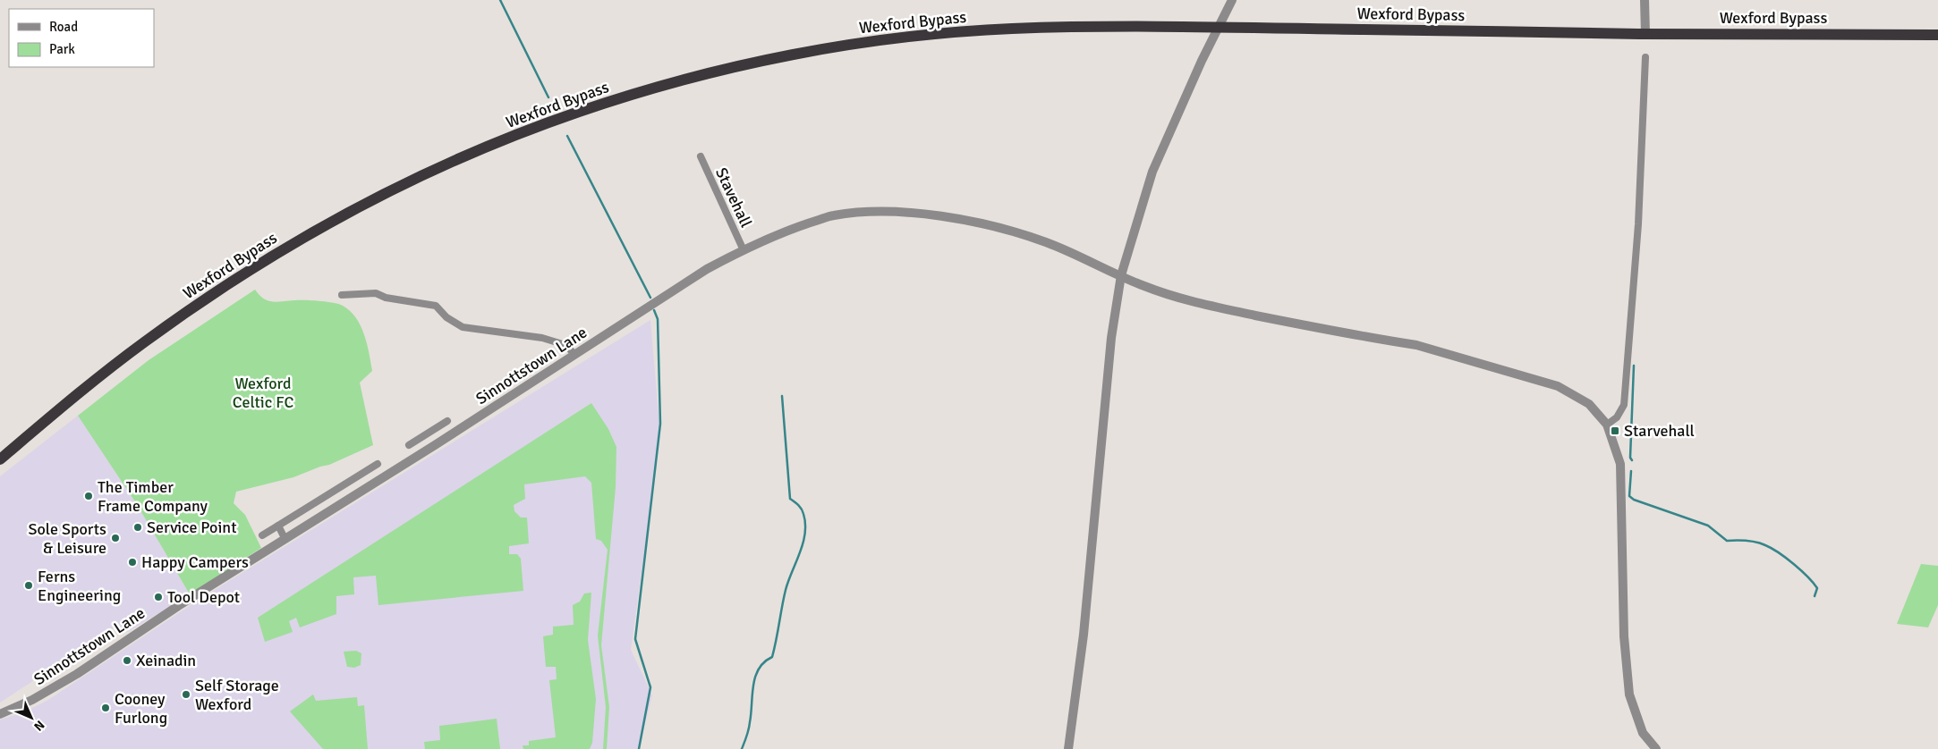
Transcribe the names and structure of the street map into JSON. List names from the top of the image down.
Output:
{
  "streets": {
    "highway": ["Wexford Bypass"],
    "street": ["Stavehall", "Sinnottstown Lane"]
  },
  "crossings": [
    ["Stavehall", "Sinnottstown Lane"]
  ],
  "parks": ["Wexford Celtic FC"],
  "places": {
    "transit": ["Starvehall"],
    "other": [
      "The Timber Frame Company",
      "Service Point",
      "Sole Sports & Leisure",
      "Happy Campers",
      "Ferns Engineering",
      "Tool Depot",
      "Xeinadin",
      "Self Storage Wexford",
      "Cooney Furlong"
    ]
  },
  "legend": ["Road", "Park"],
  "north": "bottom right"
}
